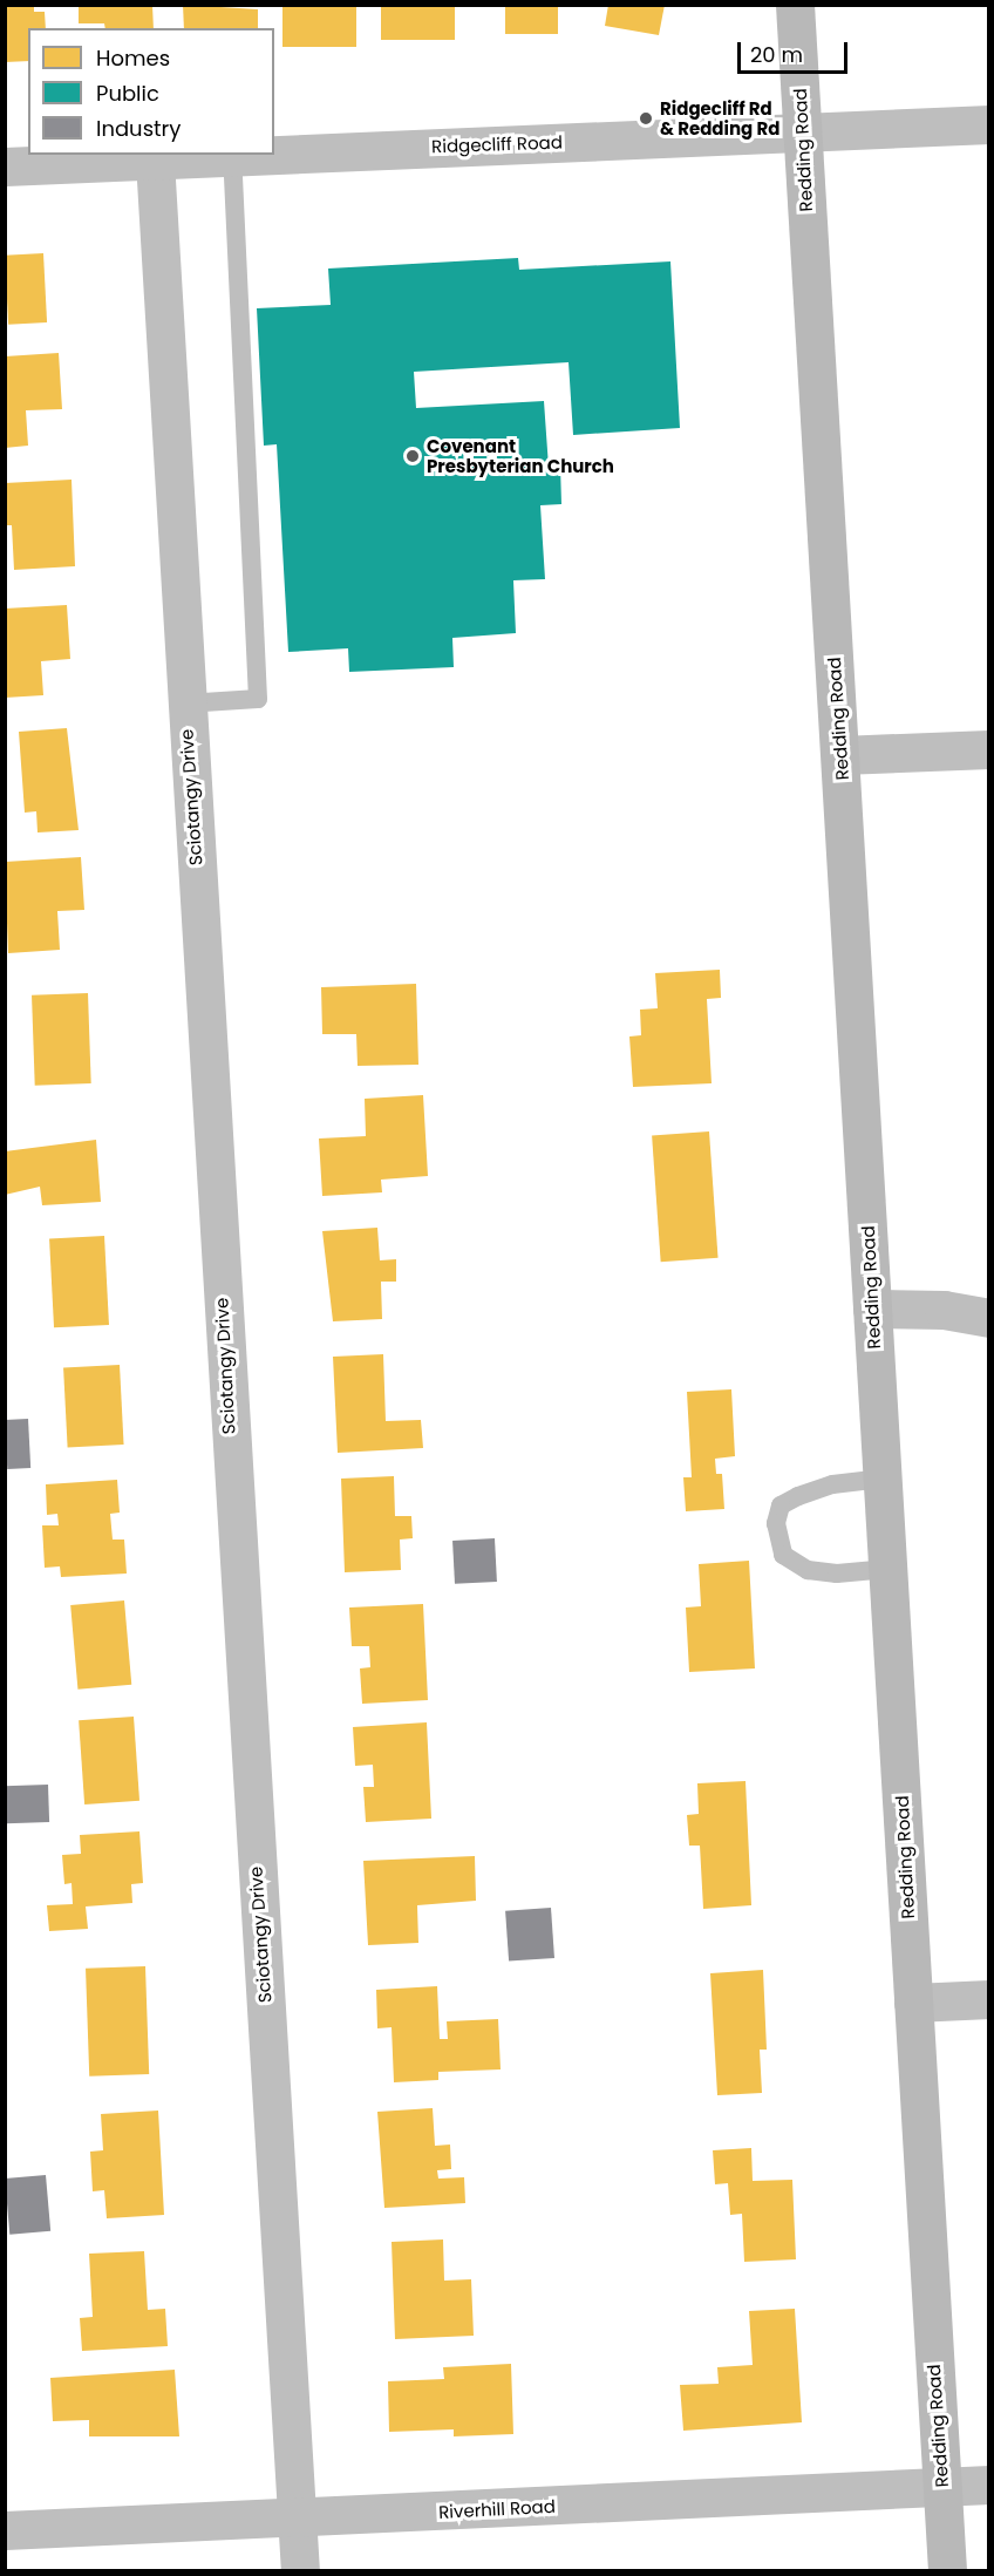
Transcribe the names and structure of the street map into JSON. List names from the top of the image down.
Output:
{
  "streets": {
    "main road": ["Redding Road"],
    "street": ["Ridgecliff Road", "Sciotangy Drive", "Riverhill Road"]
  },
  "crossings": [
    ["Ridgecliff Road", "Redding Road"],
    ["Ridgecliff Road", "Sciotangy Drive"],
    ["Redding Road", "Riverhill Road"],
    ["Sciotangy Drive", "Riverhill Road"]
  ],
  "places": ["Ridgecliff Rd & Redding Rd", "Covenant Presbyterian Church"],
  "legend": ["Homes", "Public", "Industry"],
  "scale_bar": "20 m"
}
